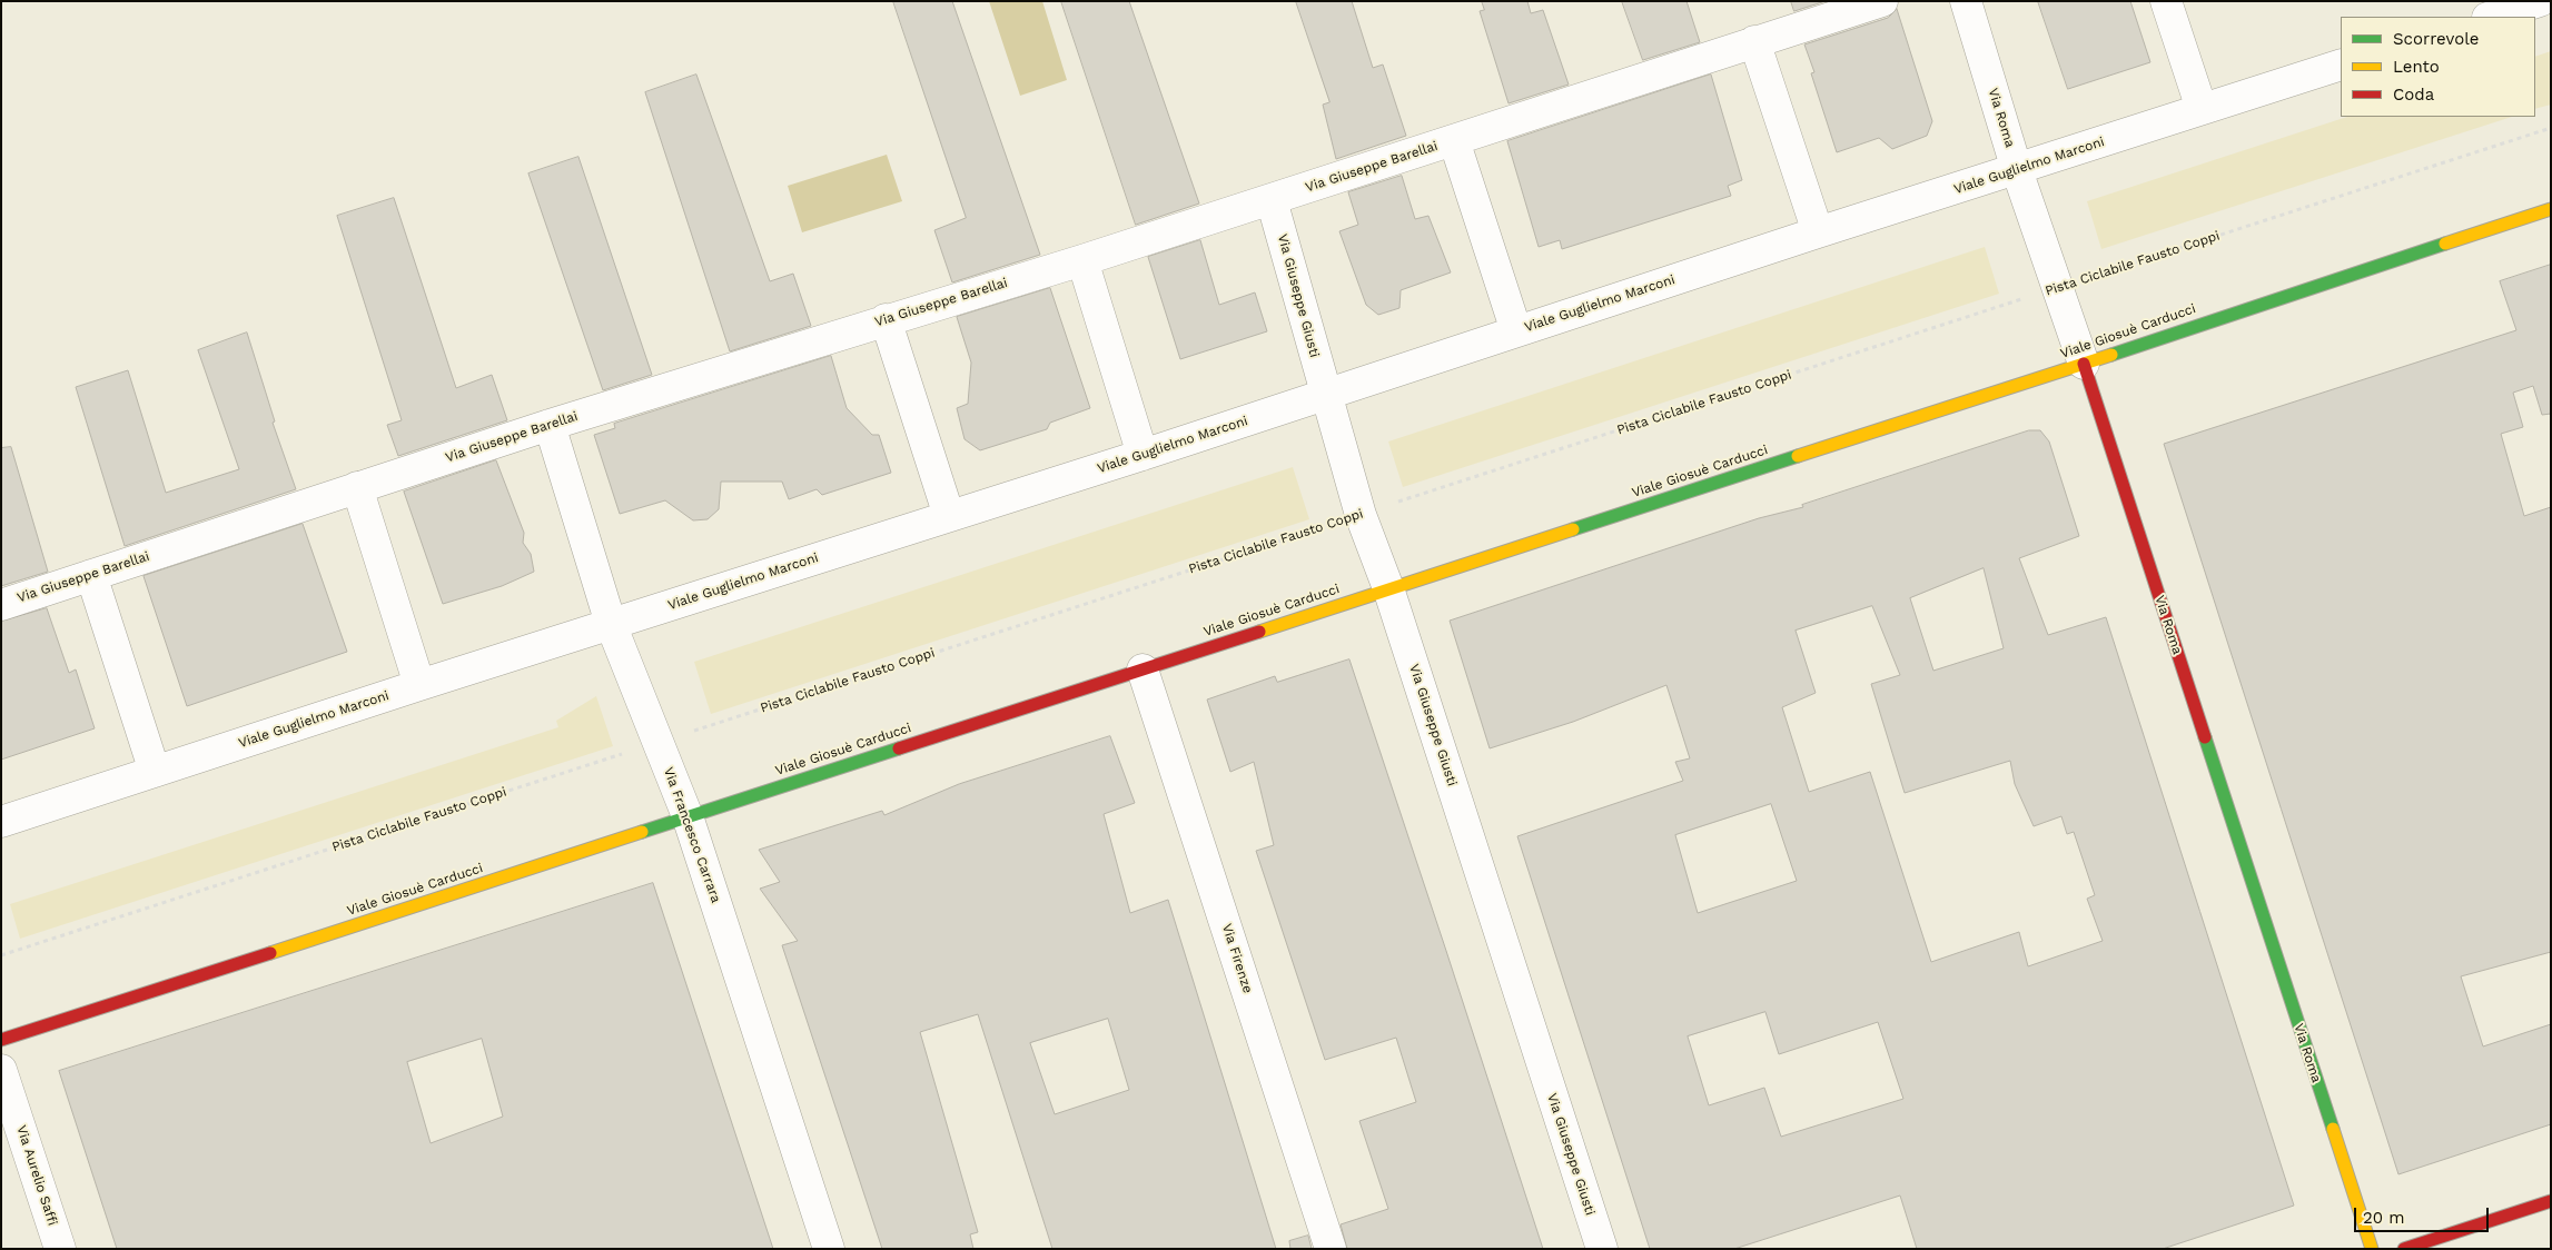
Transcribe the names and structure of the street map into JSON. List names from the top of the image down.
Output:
{
  "streets": {
    "street": [
      "Via Roma",
      "Viale Guglielmo Marconi",
      "Via Giuseppe Barellai",
      "Via Giuseppe Giusti",
      "Viale Giosuè Carducci",
      "Via Francesco Carrara",
      "Via Firenze",
      "Via Aurelio Saffi"
    ],
    "path": ["Pista Ciclabile Fausto Coppi"]
  },
  "crossings": [
    ["Via Roma", "Viale Guglielmo Marconi"],
    ["Via Roma", "Pista Ciclabile Fausto Coppi"],
    ["Via Roma", "Viale Giosuè Carducci"],
    ["Viale Guglielmo Marconi", "Via Giuseppe Giusti"],
    ["Viale Guglielmo Marconi", "Via Francesco Carrara"],
    ["Via Giuseppe Barellai", "Via Giuseppe Giusti"],
    ["Via Giuseppe Barellai", "Via Francesco Carrara"],
    ["Pista Ciclabile Fausto Coppi", "Via Giuseppe Giusti"],
    ["Pista Ciclabile Fausto Coppi", "Via Francesco Carrara"],
    ["Via Giuseppe Giusti", "Viale Giosuè Carducci"],
    ["Viale Giosuè Carducci", "Via Francesco Carrara"],
    ["Viale Giosuè Carducci", "Via Firenze"]
  ],
  "legend": ["Scorrevole", "Lento", "Coda"],
  "scale_bar": "20 m"
}
